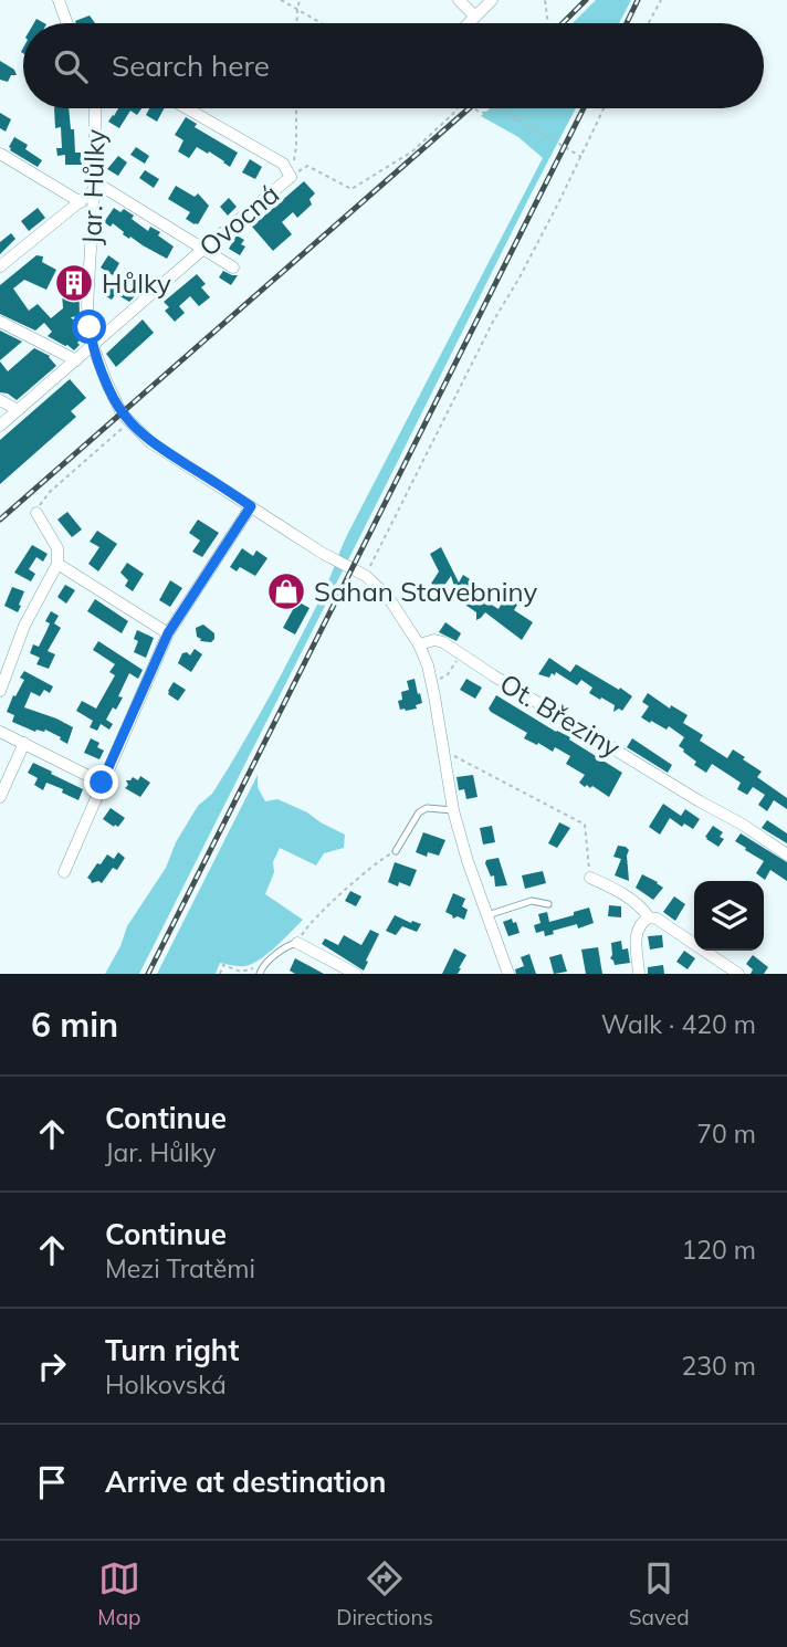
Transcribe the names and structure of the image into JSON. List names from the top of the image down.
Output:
{
  "streets": {
    "street": ["Jar. Hůlky", "Ovocná", "Ot. Březiny"]
  },
  "crossings": [
    ["Jar. Hůlky", "Ovocná"]
  ],
  "places": {
    "building": ["Hůlky"],
    "shop": ["Sahan Stavebniny"]
  },
  "page": {
    "search": "Search here",
    "heading": ["6 min", "Walk · 420 m"],
    "list": [
      ["Continue", "Jar. Hůlky", "70 m"],
      ["Continue", "Mezi Tratěmi", "120 m"],
      ["Turn right", "Holkovská", "230 m"],
      "Arrive at destination"
    ],
    "nav": ["Map", "Directions", "Saved"]
  }
}
